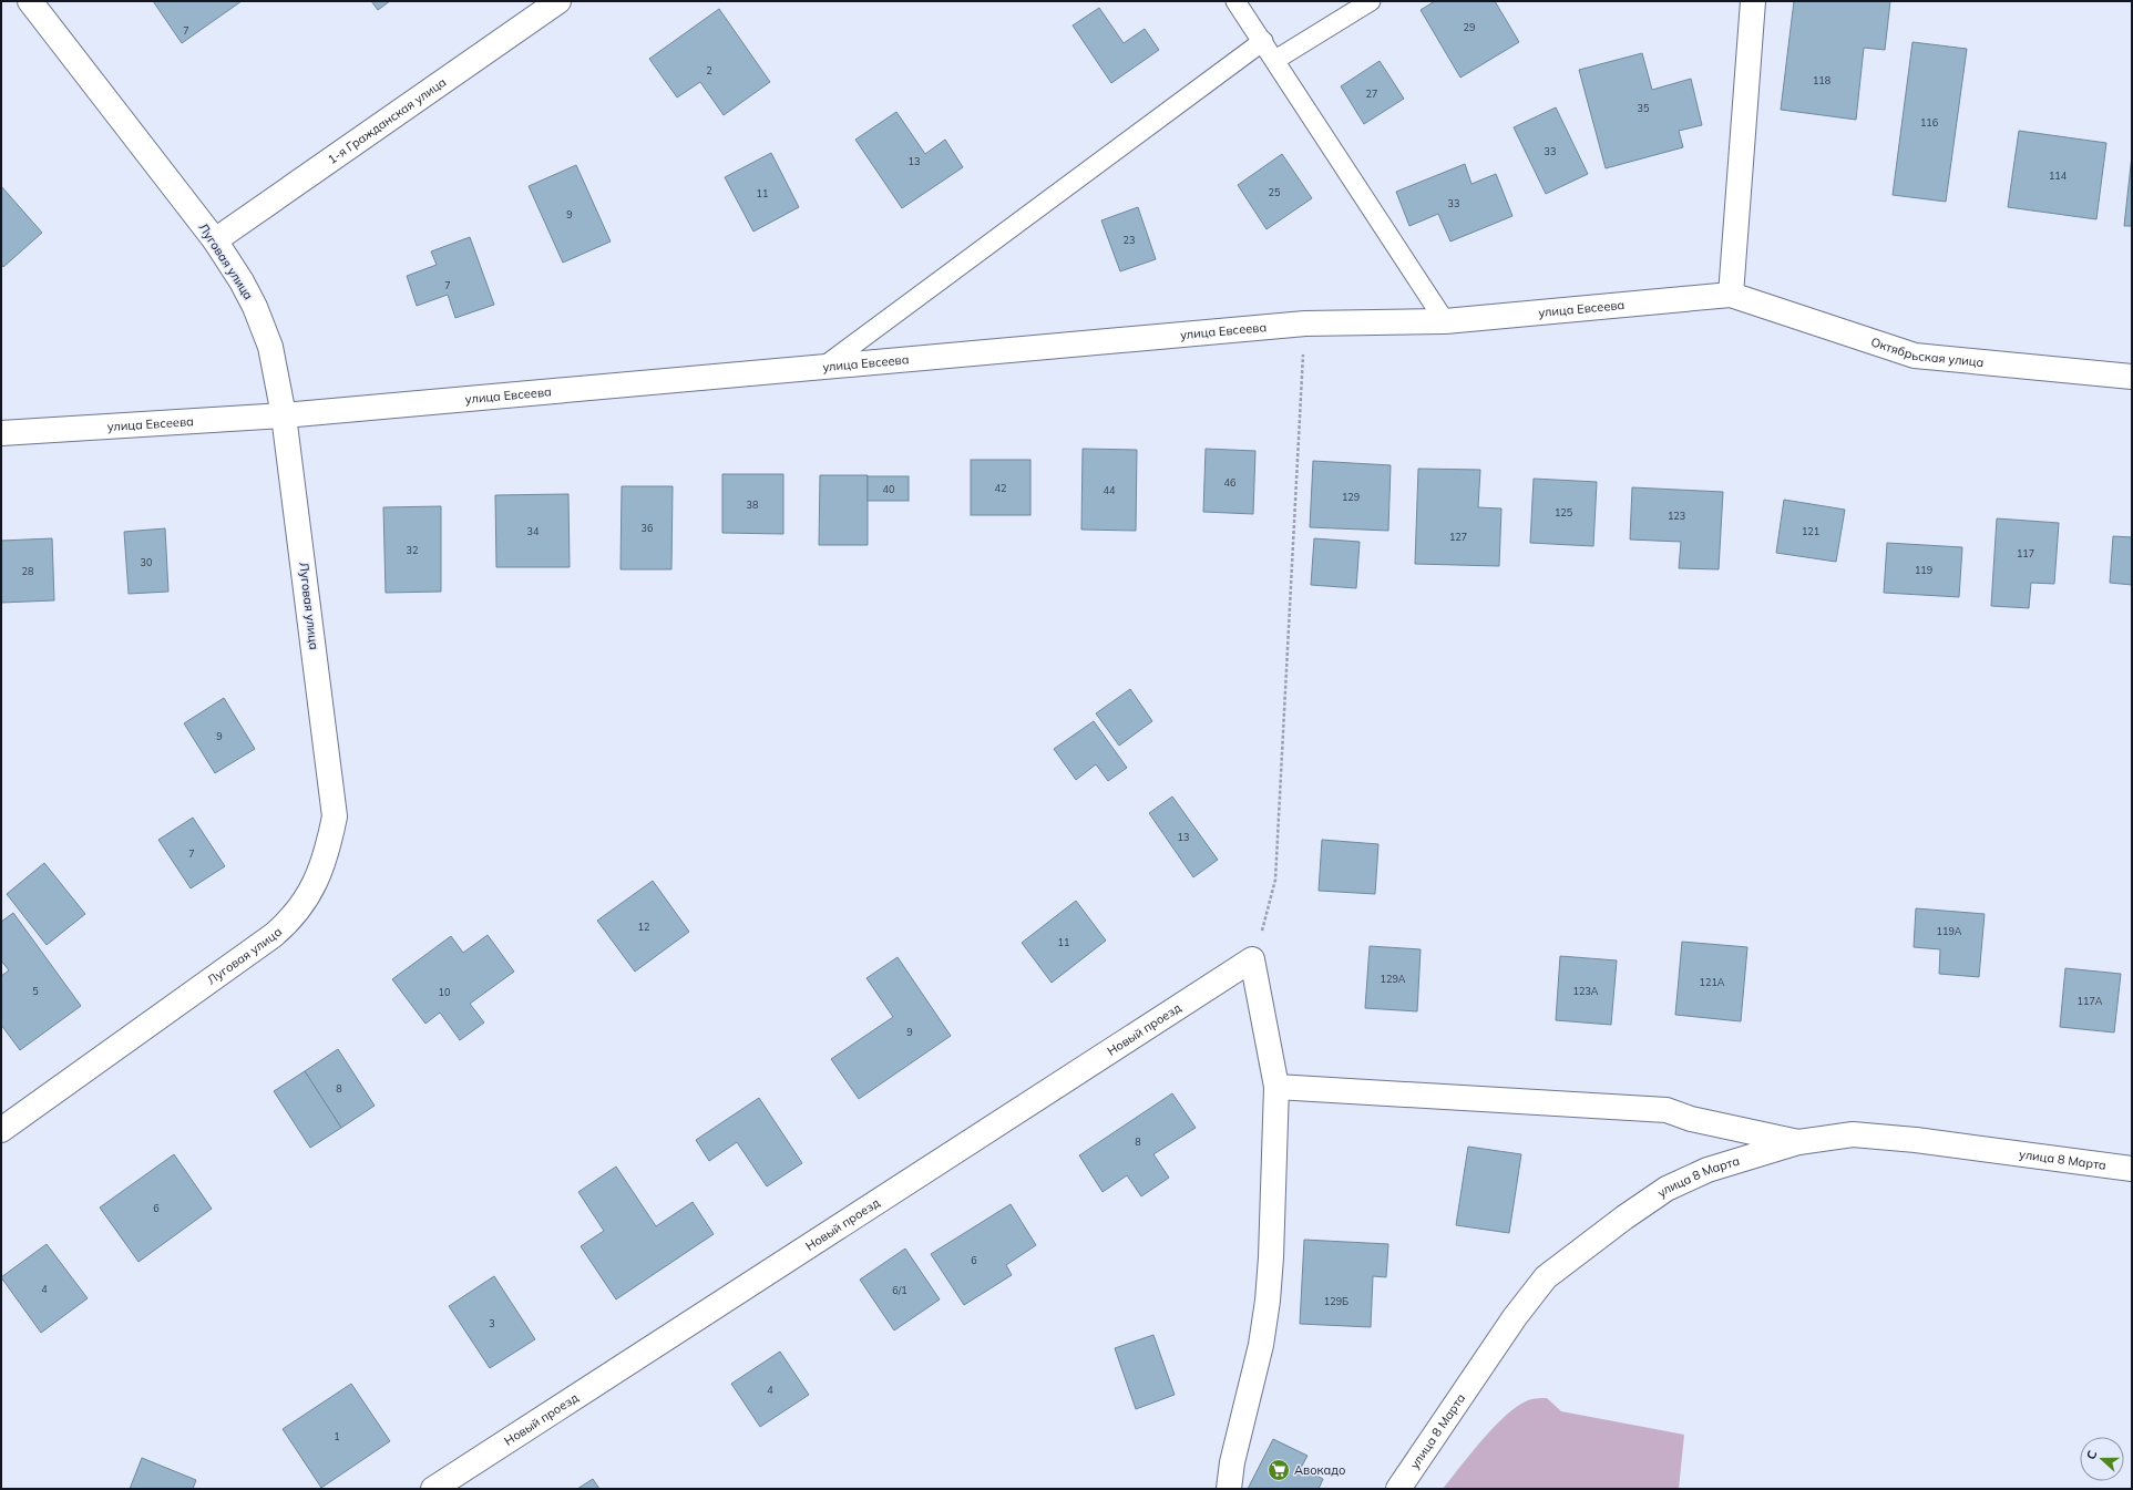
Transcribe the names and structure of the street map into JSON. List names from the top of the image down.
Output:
{
  "streets": {
    "street": [
      "1-я Гражданская улица",
      "Луговая улица",
      "улица Евсеева",
      "Октябрьская улица",
      "Новый проезд",
      "улица 8 Марта"
    ]
  },
  "crossings": [
    ["1-я Гражданская улица", "Луговая улица"],
    ["Луговая улица", "улица Евсеева"],
    ["улица Евсеева", "Октябрьская улица"]
  ],
  "places": {
    "supermarket": ["Авокадо"]
  },
  "house_numbers": [
    "29",
    "7",
    "2",
    "118",
    "27",
    "35",
    "116",
    "33",
    "13",
    "114",
    "25",
    "11",
    "33",
    "9",
    "23",
    "7",
    "46",
    "42",
    "40",
    "44",
    "129",
    "38",
    "125",
    "123",
    "36",
    "34",
    "121",
    "127",
    "32",
    "117",
    "30",
    "119",
    "28",
    "9",
    "13",
    "7",
    "12",
    "119А",
    "11",
    "129А",
    "121А",
    "5",
    "123А",
    "10",
    "117А",
    "9",
    "8",
    "8",
    "6",
    "6",
    "4",
    "6/1",
    "129Б",
    "3",
    "4",
    "1"
  ],
  "north": "left"
}
